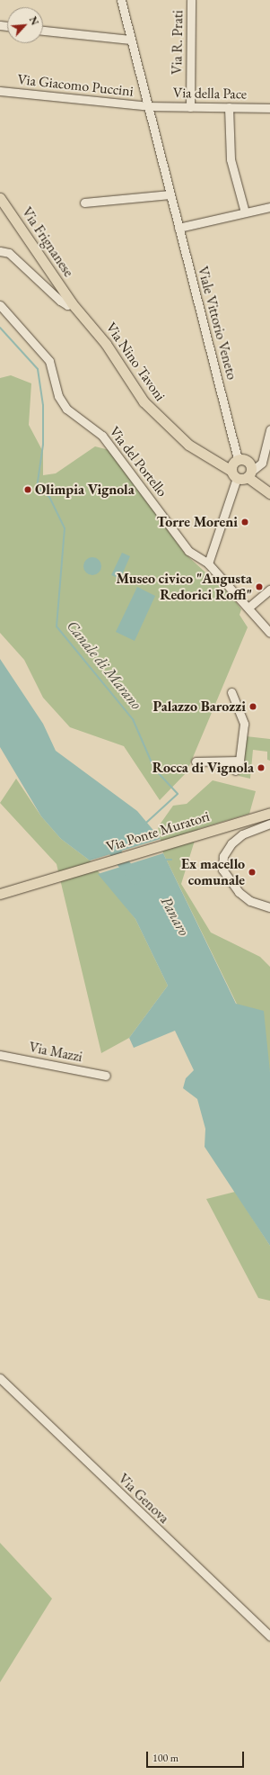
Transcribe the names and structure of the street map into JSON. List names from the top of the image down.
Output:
{
  "streets": {
    "main road": ["Via Frignanese", "Via Nino Tavoni", "Via Ponte Muratori"],
    "street": [
      "Via R. Prati",
      "Via Giacomo Puccini",
      "Via della Pace",
      "Viale Vittorio Veneto",
      "Via del Portello",
      "Via Mazzi",
      "Via Genova"
    ]
  },
  "crossings": [
    ["Via R. Prati", "Via della Pace"],
    ["Via Giacomo Puccini", "Via della Pace"],
    ["Via Giacomo Puccini", "Viale Vittorio Veneto"],
    ["Via della Pace", "Viale Vittorio Veneto"],
    ["Via Frignanese", "Via Nino Tavoni"]
  ],
  "water": ["Canale di Marano", "Panaro"],
  "places": [
    "Olimpia Vignola",
    "Torre Moreni",
    "Museo civico \"Augusta Redorici Roffi\"",
    "Palazzo Barozzi",
    "Rocca di Vignola",
    "Ex macello comunale"
  ],
  "scale_bar": "100 m",
  "north": "top right"
}
